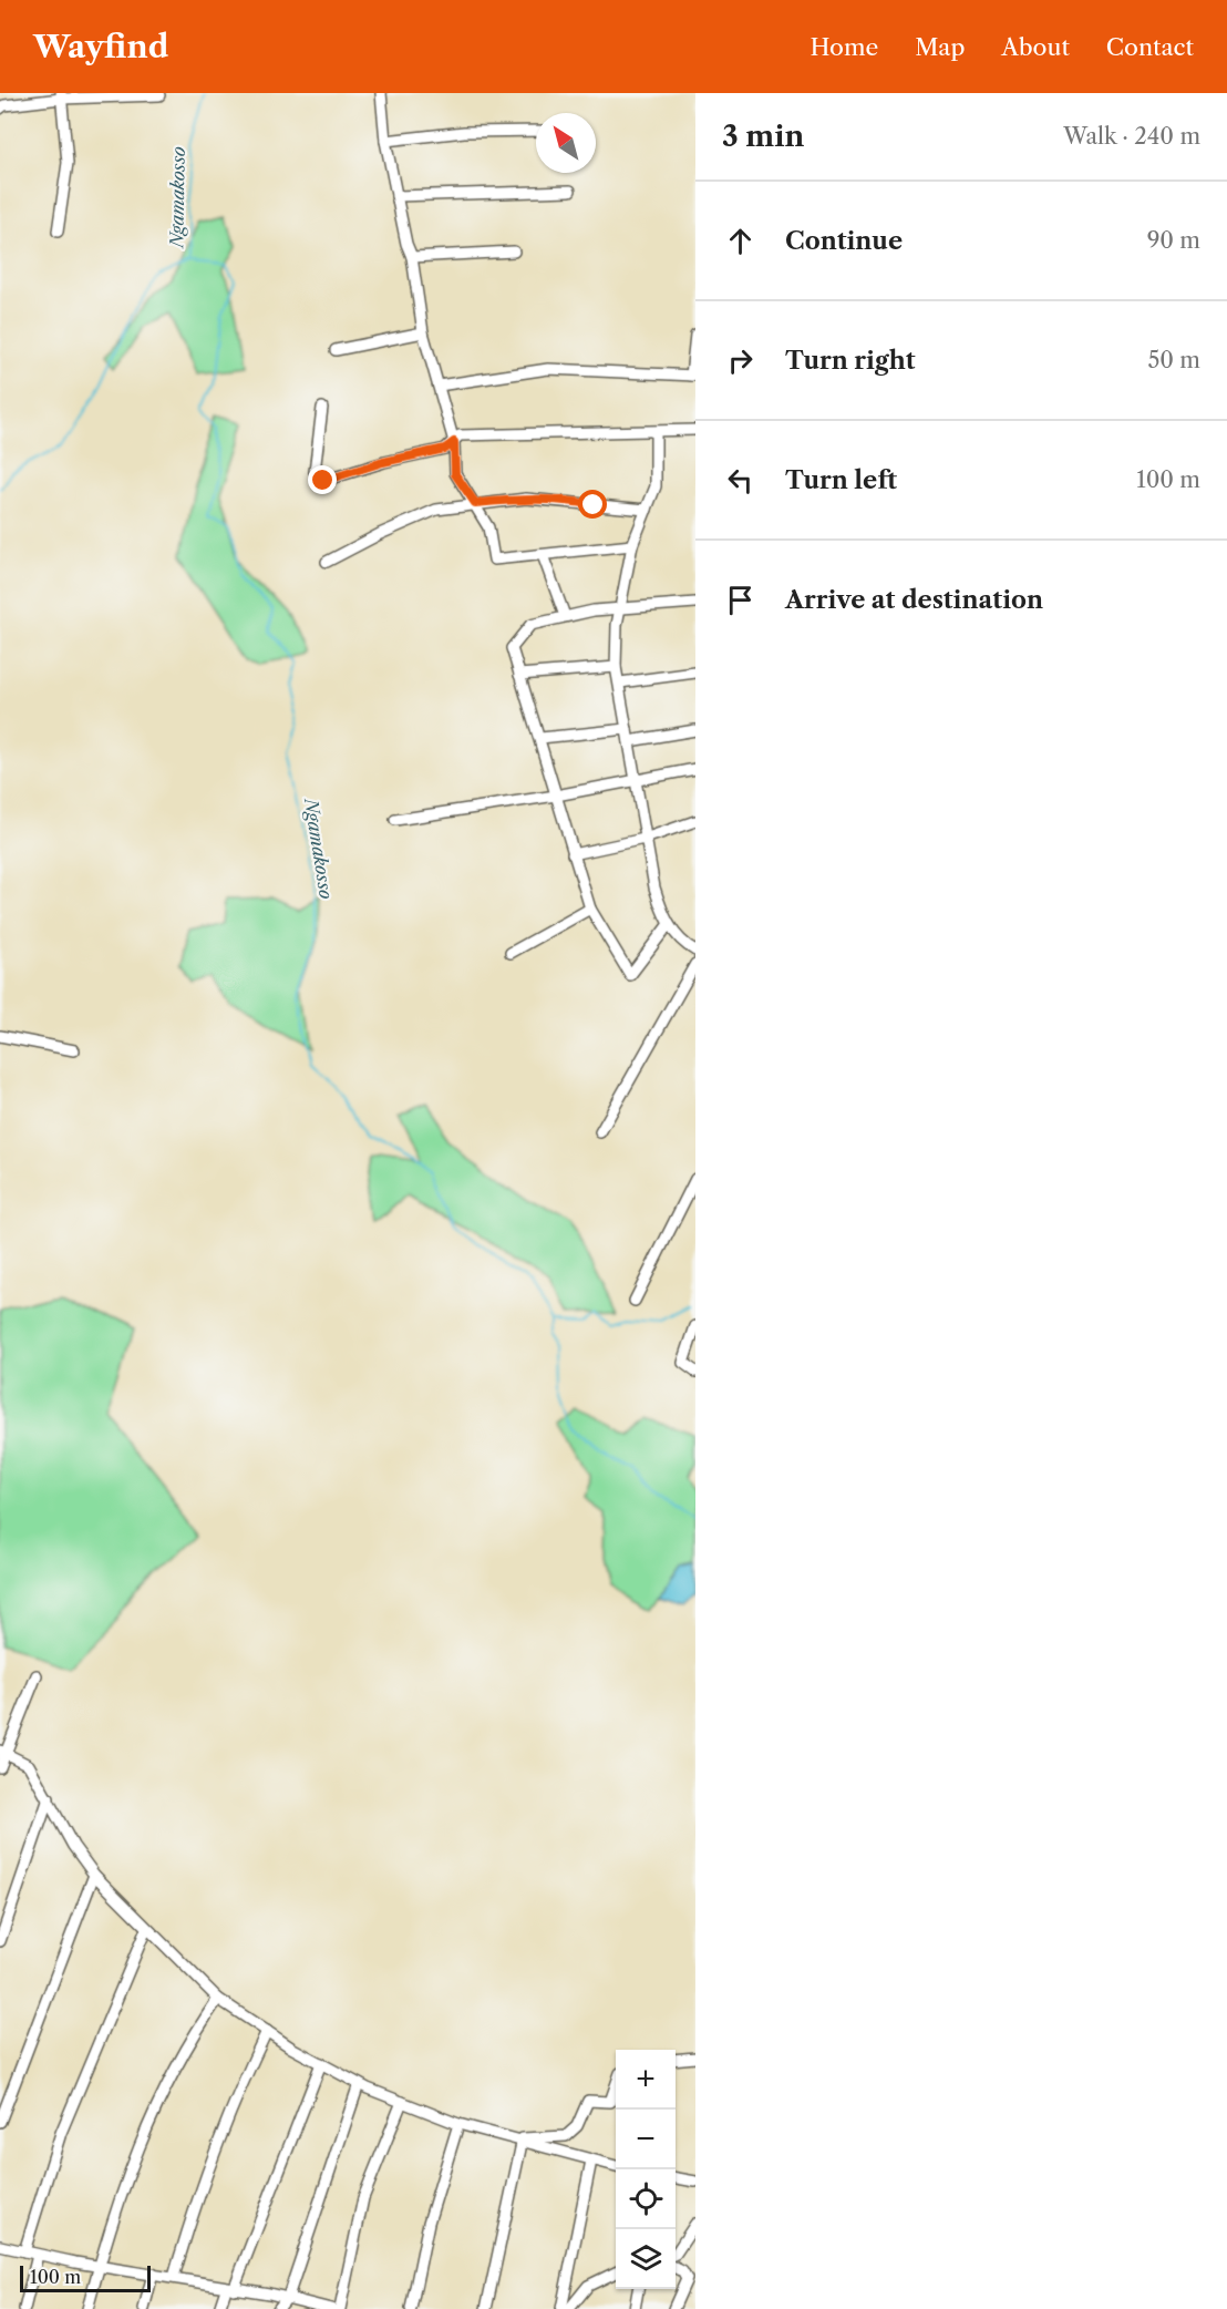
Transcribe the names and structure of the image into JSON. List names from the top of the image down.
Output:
{
  "water": ["Ngamakosso"],
  "scale_bar": "100 m",
  "north": "top left",
  "page": {
    "header": "Wayfind",
    "nav": [
      "Home",
      "Map",
      "About",
      "Contact"
    ],
    "heading": ["3 min", "Walk · 240 m"],
    "list": [
      ["Continue", "90 m"],
      ["Turn right", "50 m"],
      ["Turn left", "100 m"],
      "Arrive at destination"
    ],
    "map_buttons": ["+", "−"],
    "scale": "100 m"
  }
}
